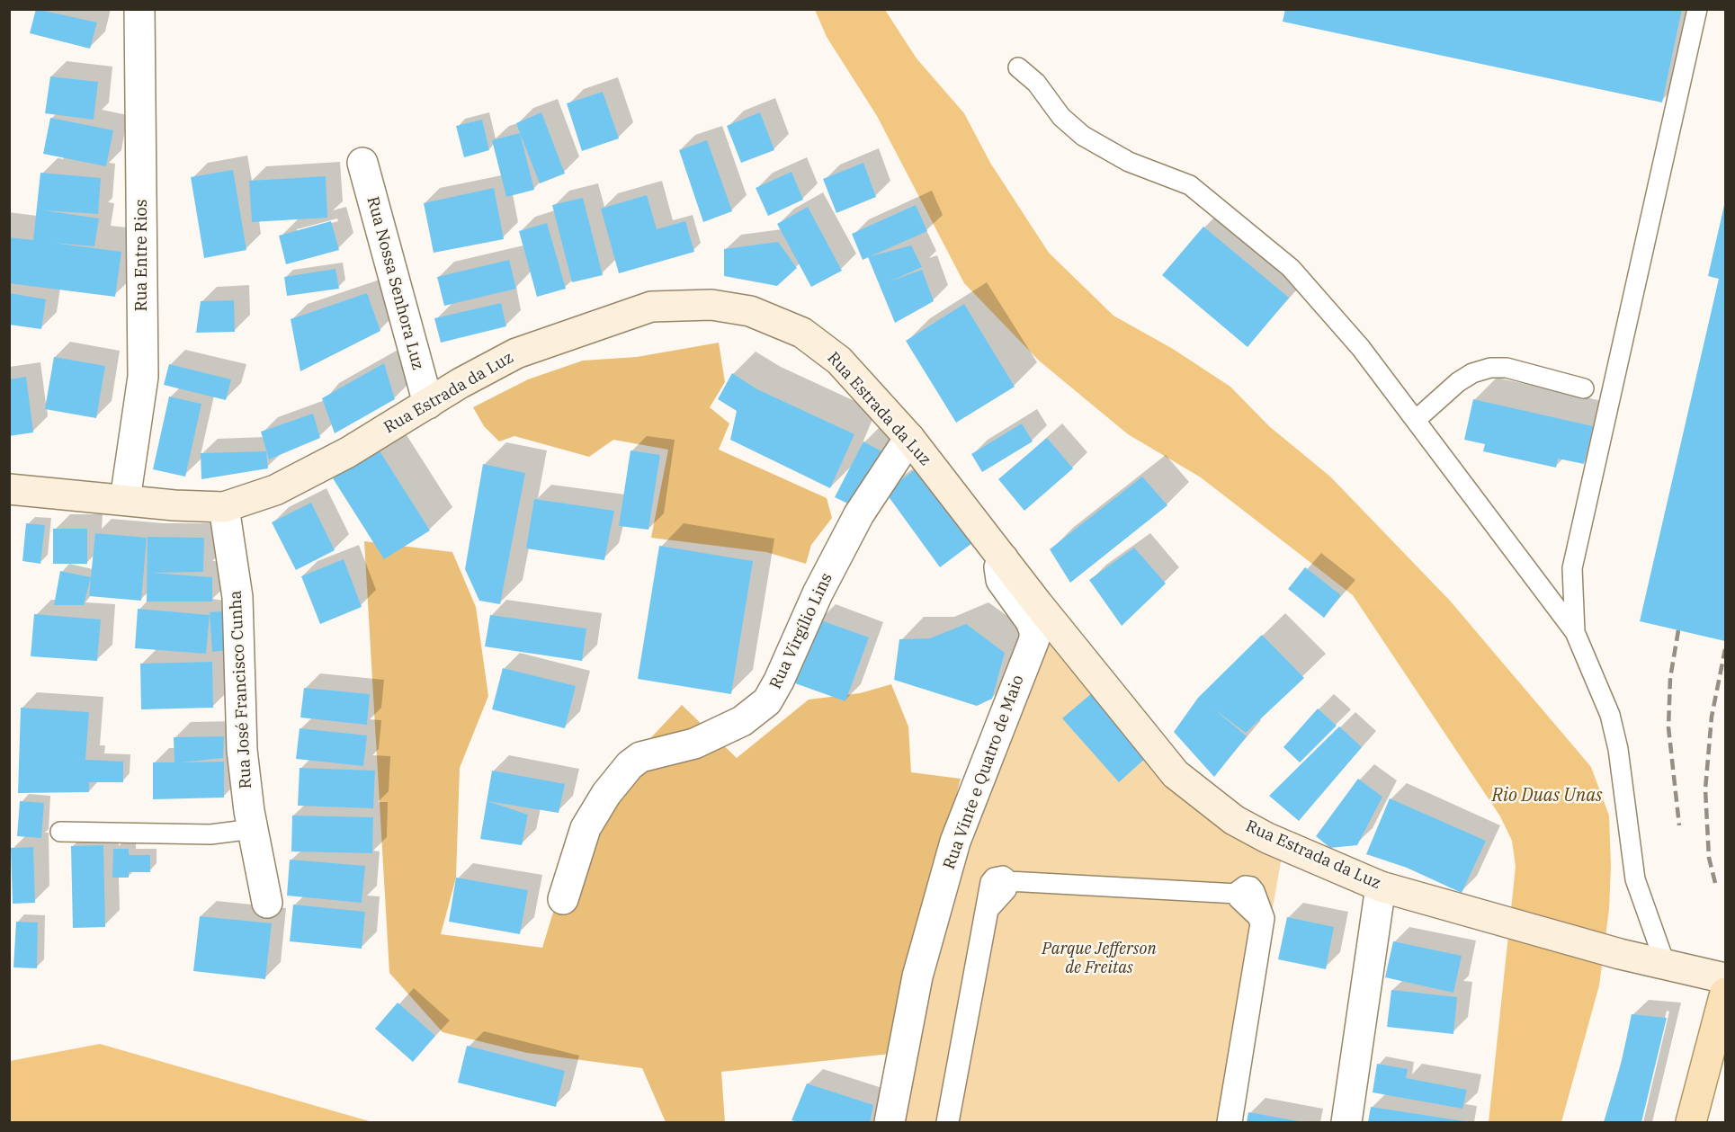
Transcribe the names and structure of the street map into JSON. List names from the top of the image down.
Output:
{
  "streets": {
    "main road": ["Rua Estrada da Luz"],
    "street": [
      "Rua Entre Rios",
      "Rua Nossa Senhora Luz",
      "Rua Virgílio Lins",
      "Rua José Francisco Cunha",
      "Rua Vinte e Quatro de Maio"
    ]
  },
  "crossings": [
    ["Rua Entre Rios", "Rua Estrada da Luz"],
    ["Rua Nossa Senhora Luz", "Rua Estrada da Luz"],
    ["Rua Estrada da Luz", "Rua Virgílio Lins"],
    ["Rua Estrada da Luz", "Rua José Francisco Cunha"],
    ["Rua Estrada da Luz", "Rua Vinte e Quatro de Maio"]
  ],
  "water": ["Rio Duas Unas"],
  "parks": ["Parque Jefferson de Freitas"]
}
